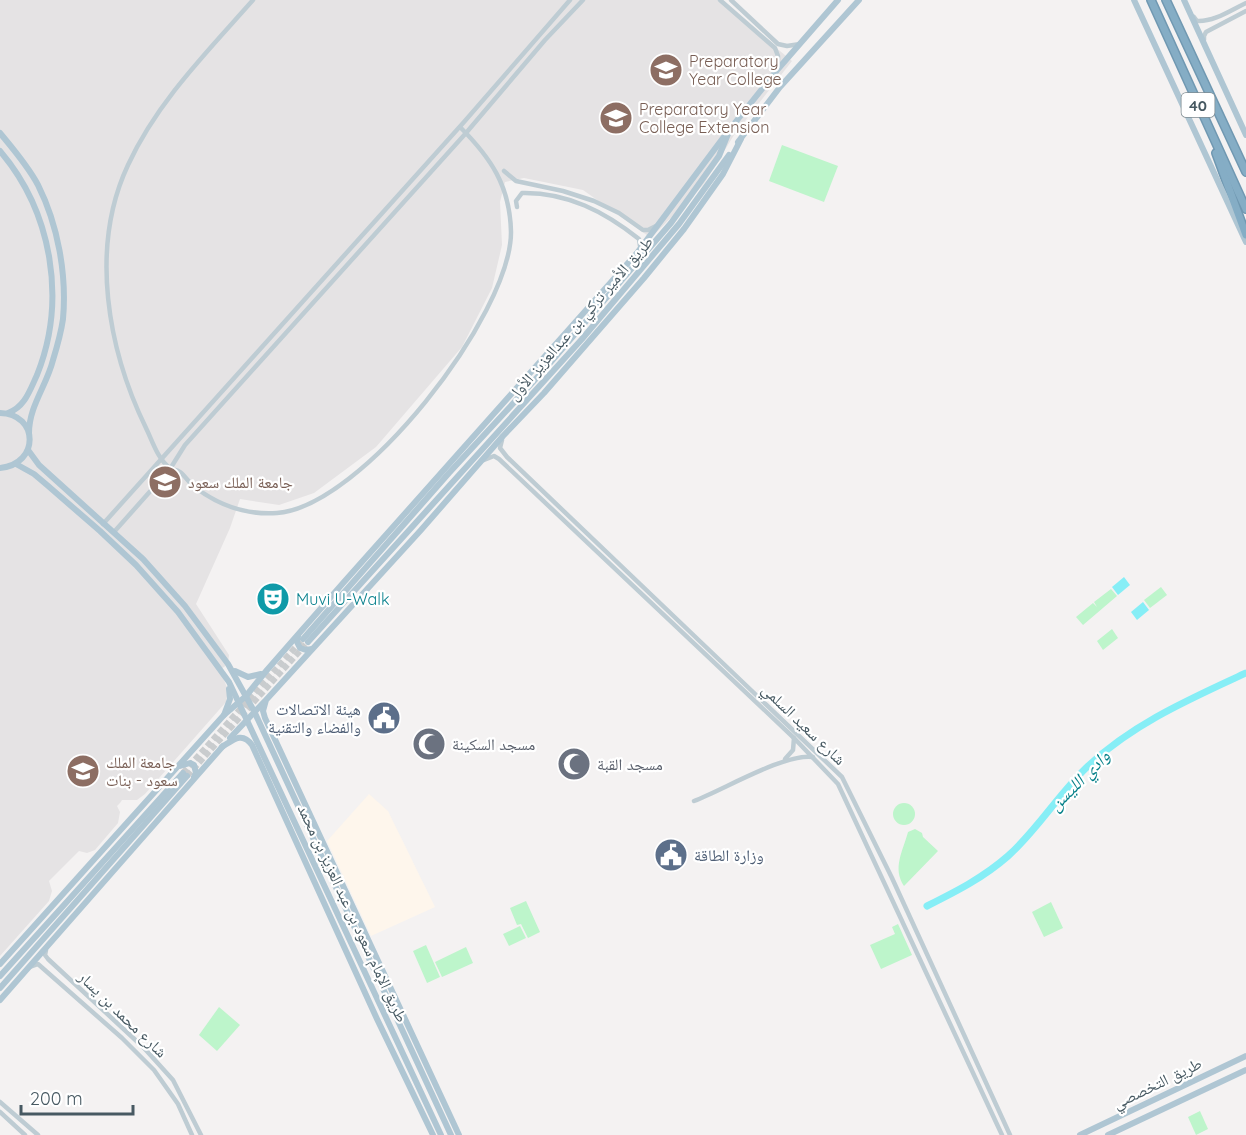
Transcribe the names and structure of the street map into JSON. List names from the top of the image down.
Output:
{
  "streets": {
    "highway": ["40"],
    "main road": ["طريق الأمير تركي بن عبدالعزيز الأول", "طريق الإمام سعود بن عبد العزيز بن محمد", "طريق التخصصي"],
    "street": ["شارع سعيد السلمي", "شارع محمد بن يسار"]
  },
  "water": ["وادي الليسن"],
  "places": {
    "school or university": [
      "Preparatory Year College",
      "Preparatory Year College Extension",
      "جامعة الملك سعود",
      "جامعة الملك سعود - بنات"
    ],
    "theatre": ["Muvi U-Walk"],
    "public building": ["هيئة الاتصالات والفضاء والتقنية", "وزارة الطاقة"],
    "mosque": ["مسجد السكينة", "مسجد القبة"]
  },
  "scale_bar": "200 m"
}
